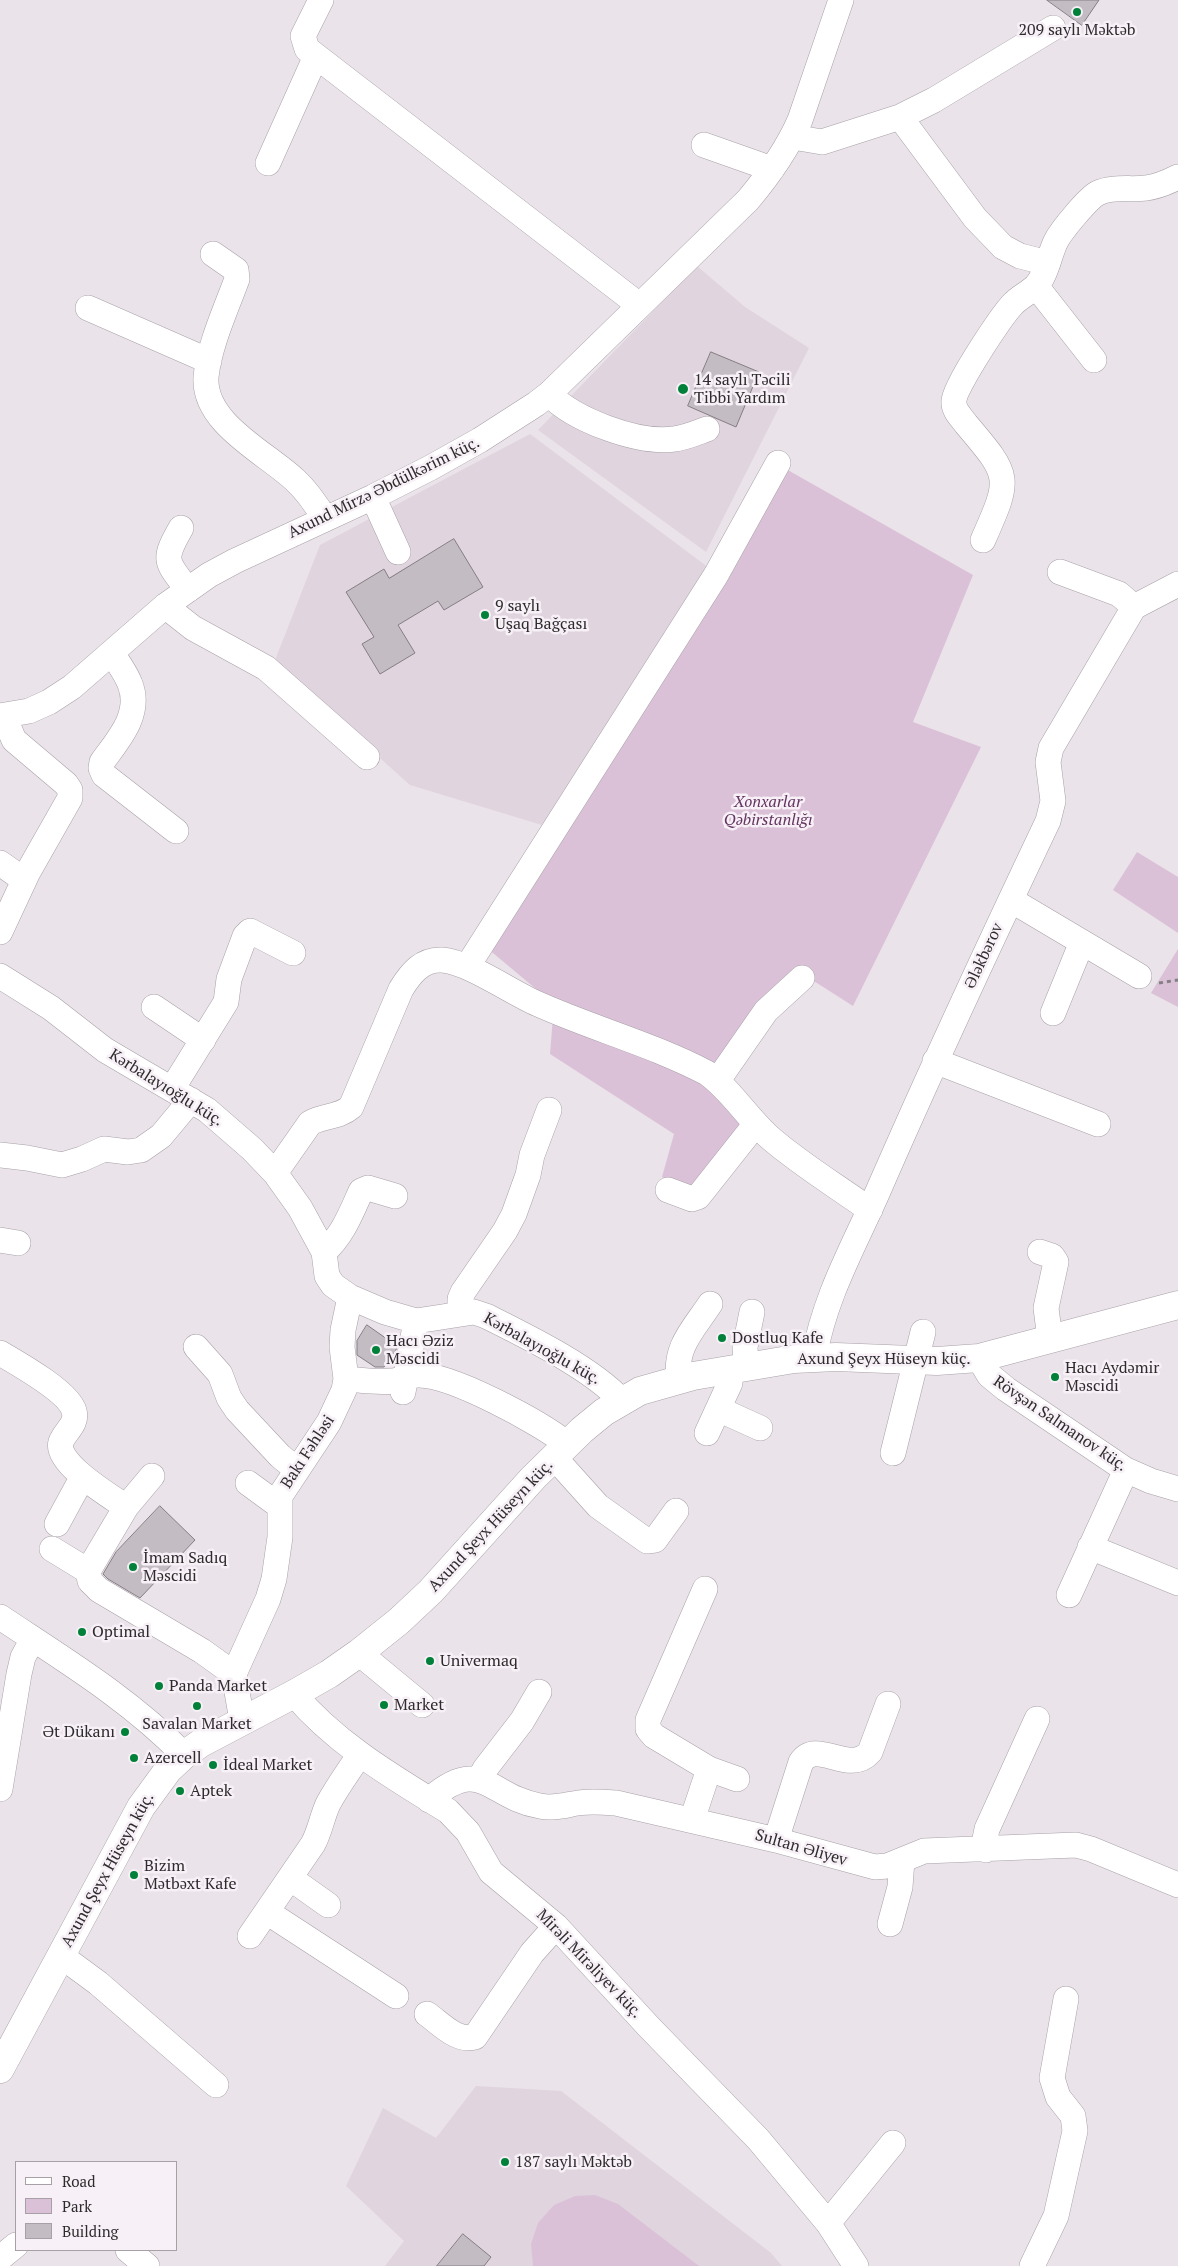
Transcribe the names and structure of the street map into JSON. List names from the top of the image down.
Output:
{
  "streets": {
    "main road": ["Axund Şeyx Hüseyn küç."],
    "street": [
      "Axund Mirzə Əbdülkərim küç.",
      "Ələkbərov",
      "Kərbalayıoğlu küç.",
      "Rövşən Salmanov küç.",
      "Bakı Fəhləsi",
      "Sultan Əliyev",
      "Mirəli Mirəliyev küç."
    ]
  },
  "crossings": [
    ["Ələkbərov", "Axund Şeyx Hüseyn küç."],
    ["Kərbalayıoğlu küç.", "Axund Şeyx Hüseyn küç."],
    ["Kərbalayıoğlu küç.", "Bakı Fəhləsi"],
    ["Axund Şeyx Hüseyn küç.", "Rövşən Salmanov küç."],
    ["Axund Şeyx Hüseyn küç.", "Mirəli Mirəliyev küç."]
  ],
  "parks": ["Xonxarlar Qəbirstanlığı"],
  "places": [
    "209 saylı Məktəb",
    "14 saylı Təcili Tibbi Yardım",
    "9 saylı Uşaq Bağçası",
    "Dostluq Kafe",
    "Hacı Əziz Məscidi",
    "Hacı Aydəmir Məscidi",
    "İmam Sadıq Məscidi",
    "Optimal",
    "Univermaq",
    "Panda Market",
    "Market",
    "Savalan Market",
    "Ət Dükanı",
    "Azercell",
    "İdeal Market",
    "Aptek",
    "Bizim Mətbəxt Kafe",
    "187 saylı Məktəb"
  ],
  "legend": ["Road", "Park", "Building"]
}
